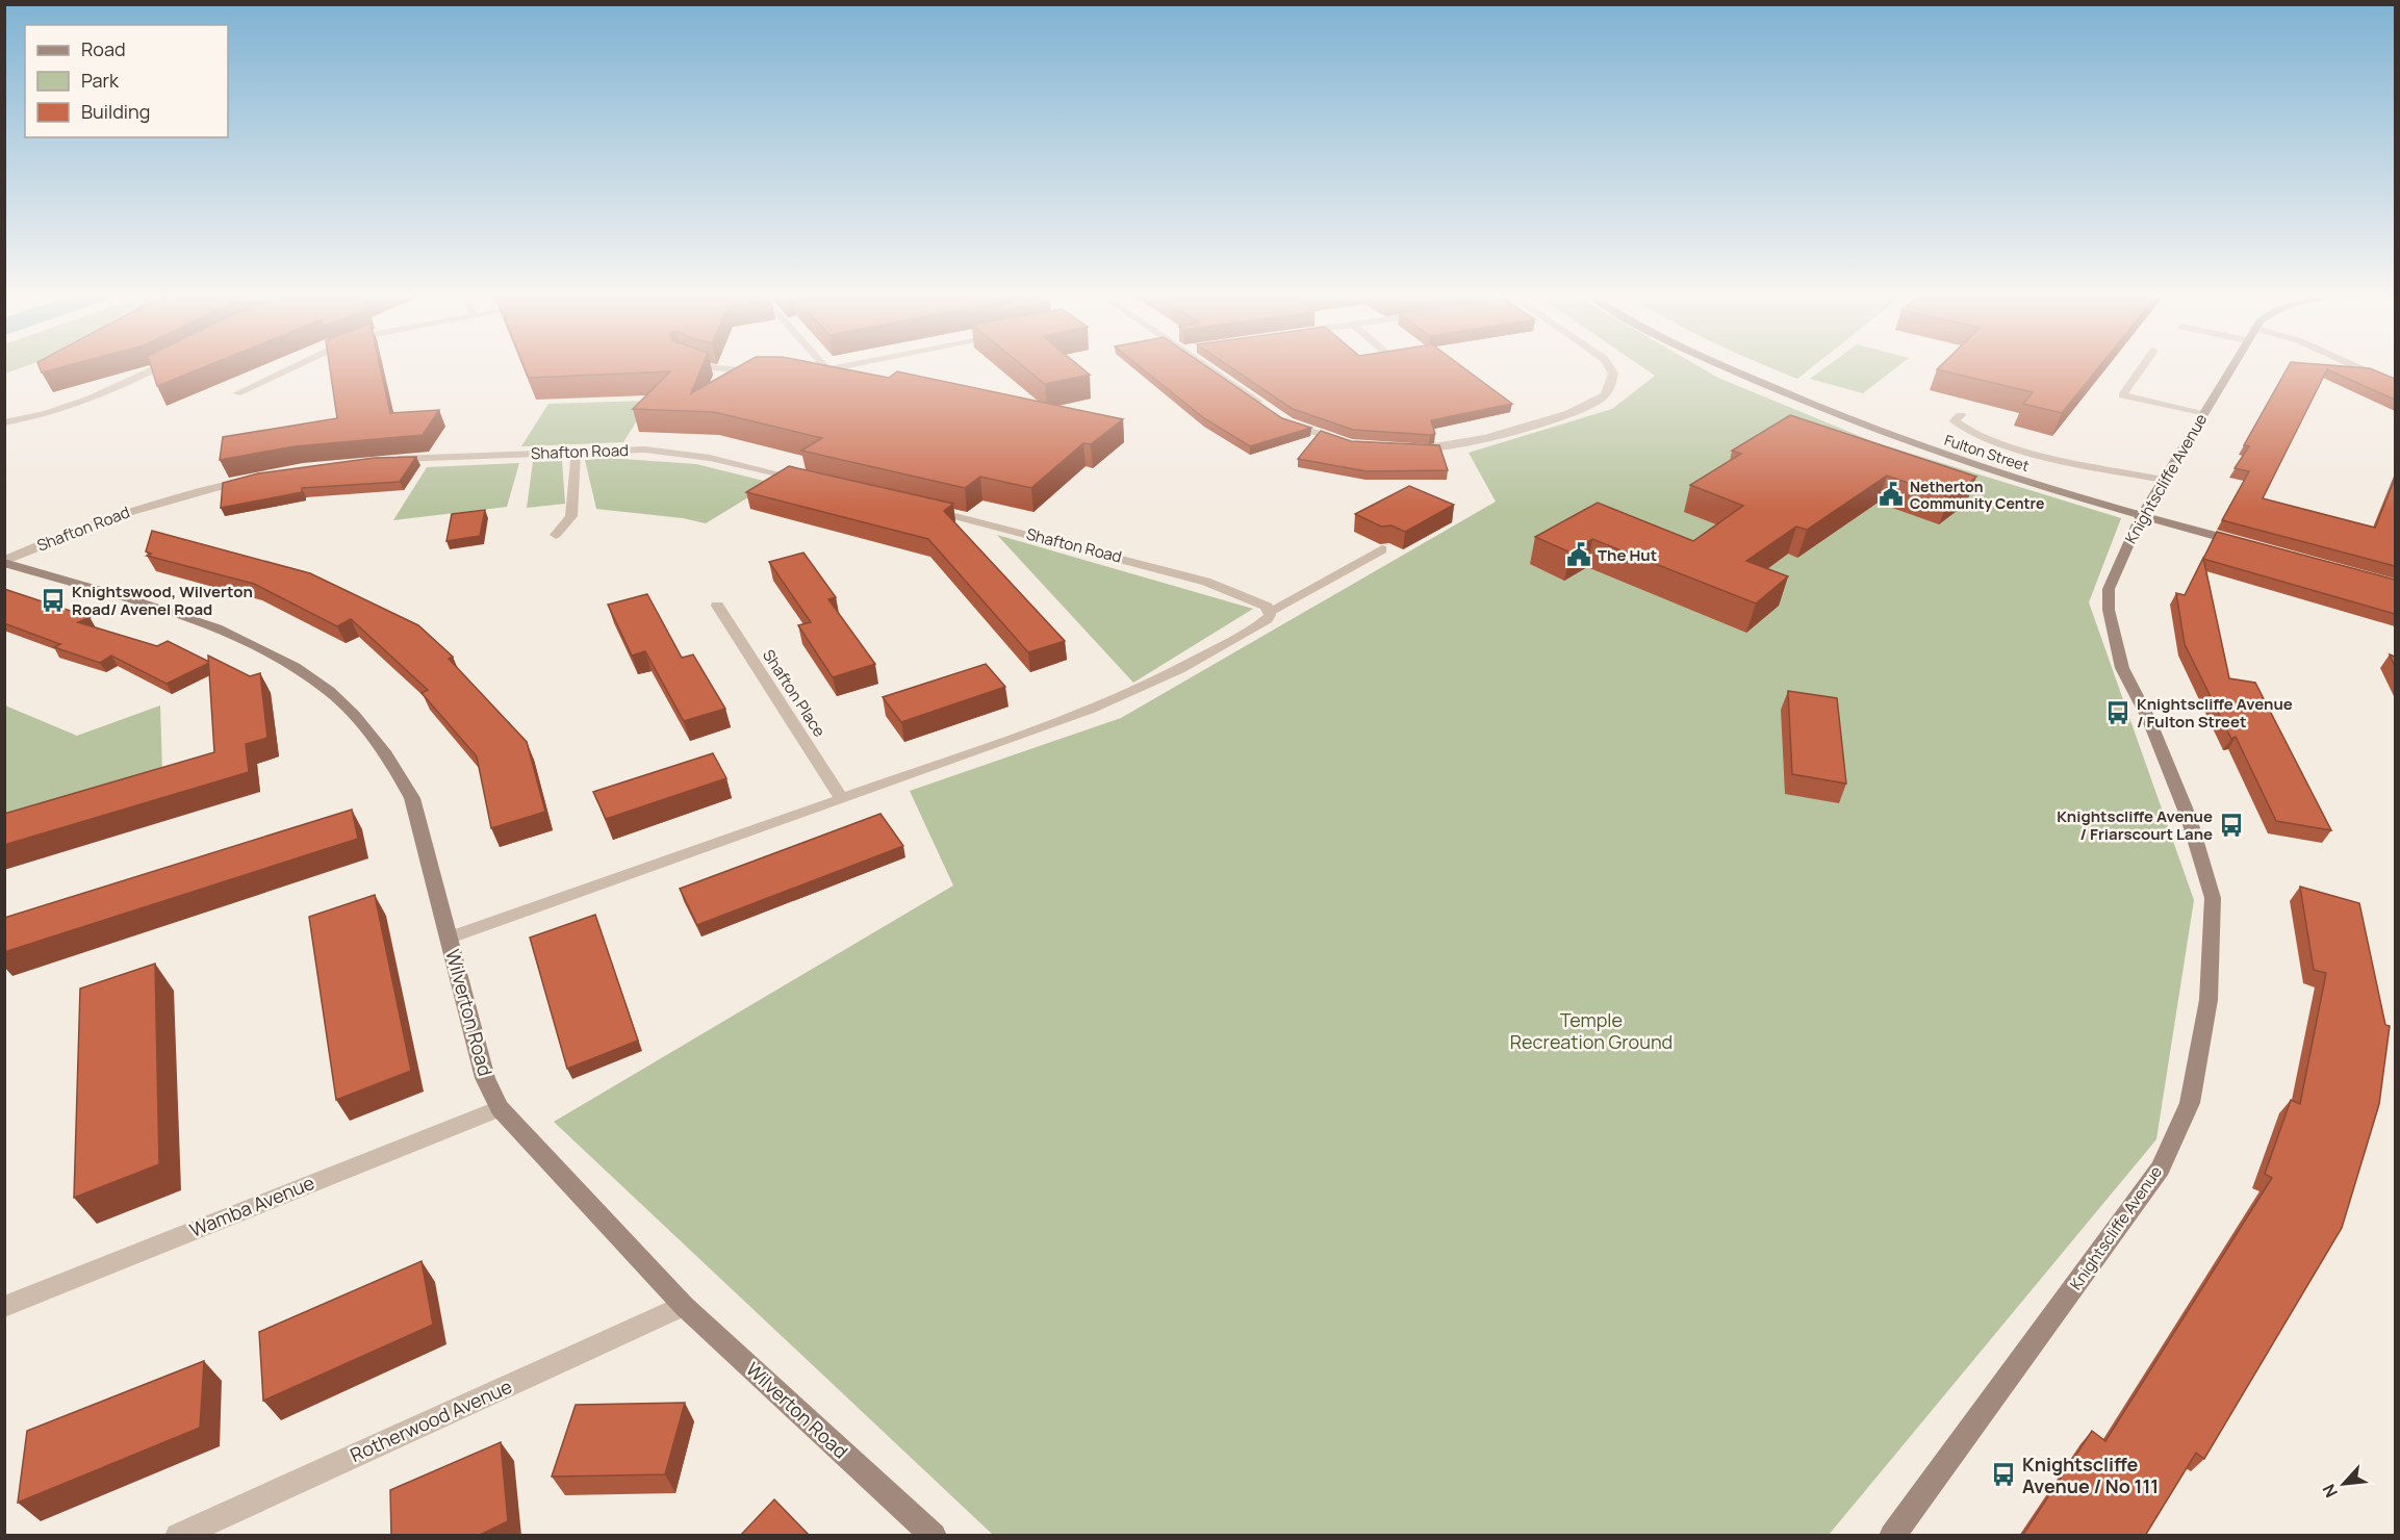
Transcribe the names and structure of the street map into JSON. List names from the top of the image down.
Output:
{
  "streets": {
    "street": [
      "Shafton Road",
      "Fulton Street",
      "Knightscliffe Avenue",
      "Shafton Place",
      "Wilverton Road",
      "Wamba Avenue",
      "Rotherwood Avenue"
    ]
  },
  "crossings": [
    ["Shafton Road", "Wilverton Road"],
    ["Fulton Street", "Knightscliffe Avenue"],
    ["Wilverton Road", "Wamba Avenue"],
    ["Wilverton Road", "Rotherwood Avenue"]
  ],
  "parks": ["Temple Recreation Ground"],
  "places": {
    "public building": ["Netherton Community Centre", "The Hut"],
    "bus stop": [
      "Knightswood, Wilverton Road/ Avenel Road",
      "Knightscliffe Avenue / Fulton Street",
      "Knightscliffe Avenue / Friarscourt Lane",
      "Knightscliffe Avenue / No 111"
    ]
  },
  "legend": ["Road", "Park", "Building"],
  "north": "bottom left"
}
